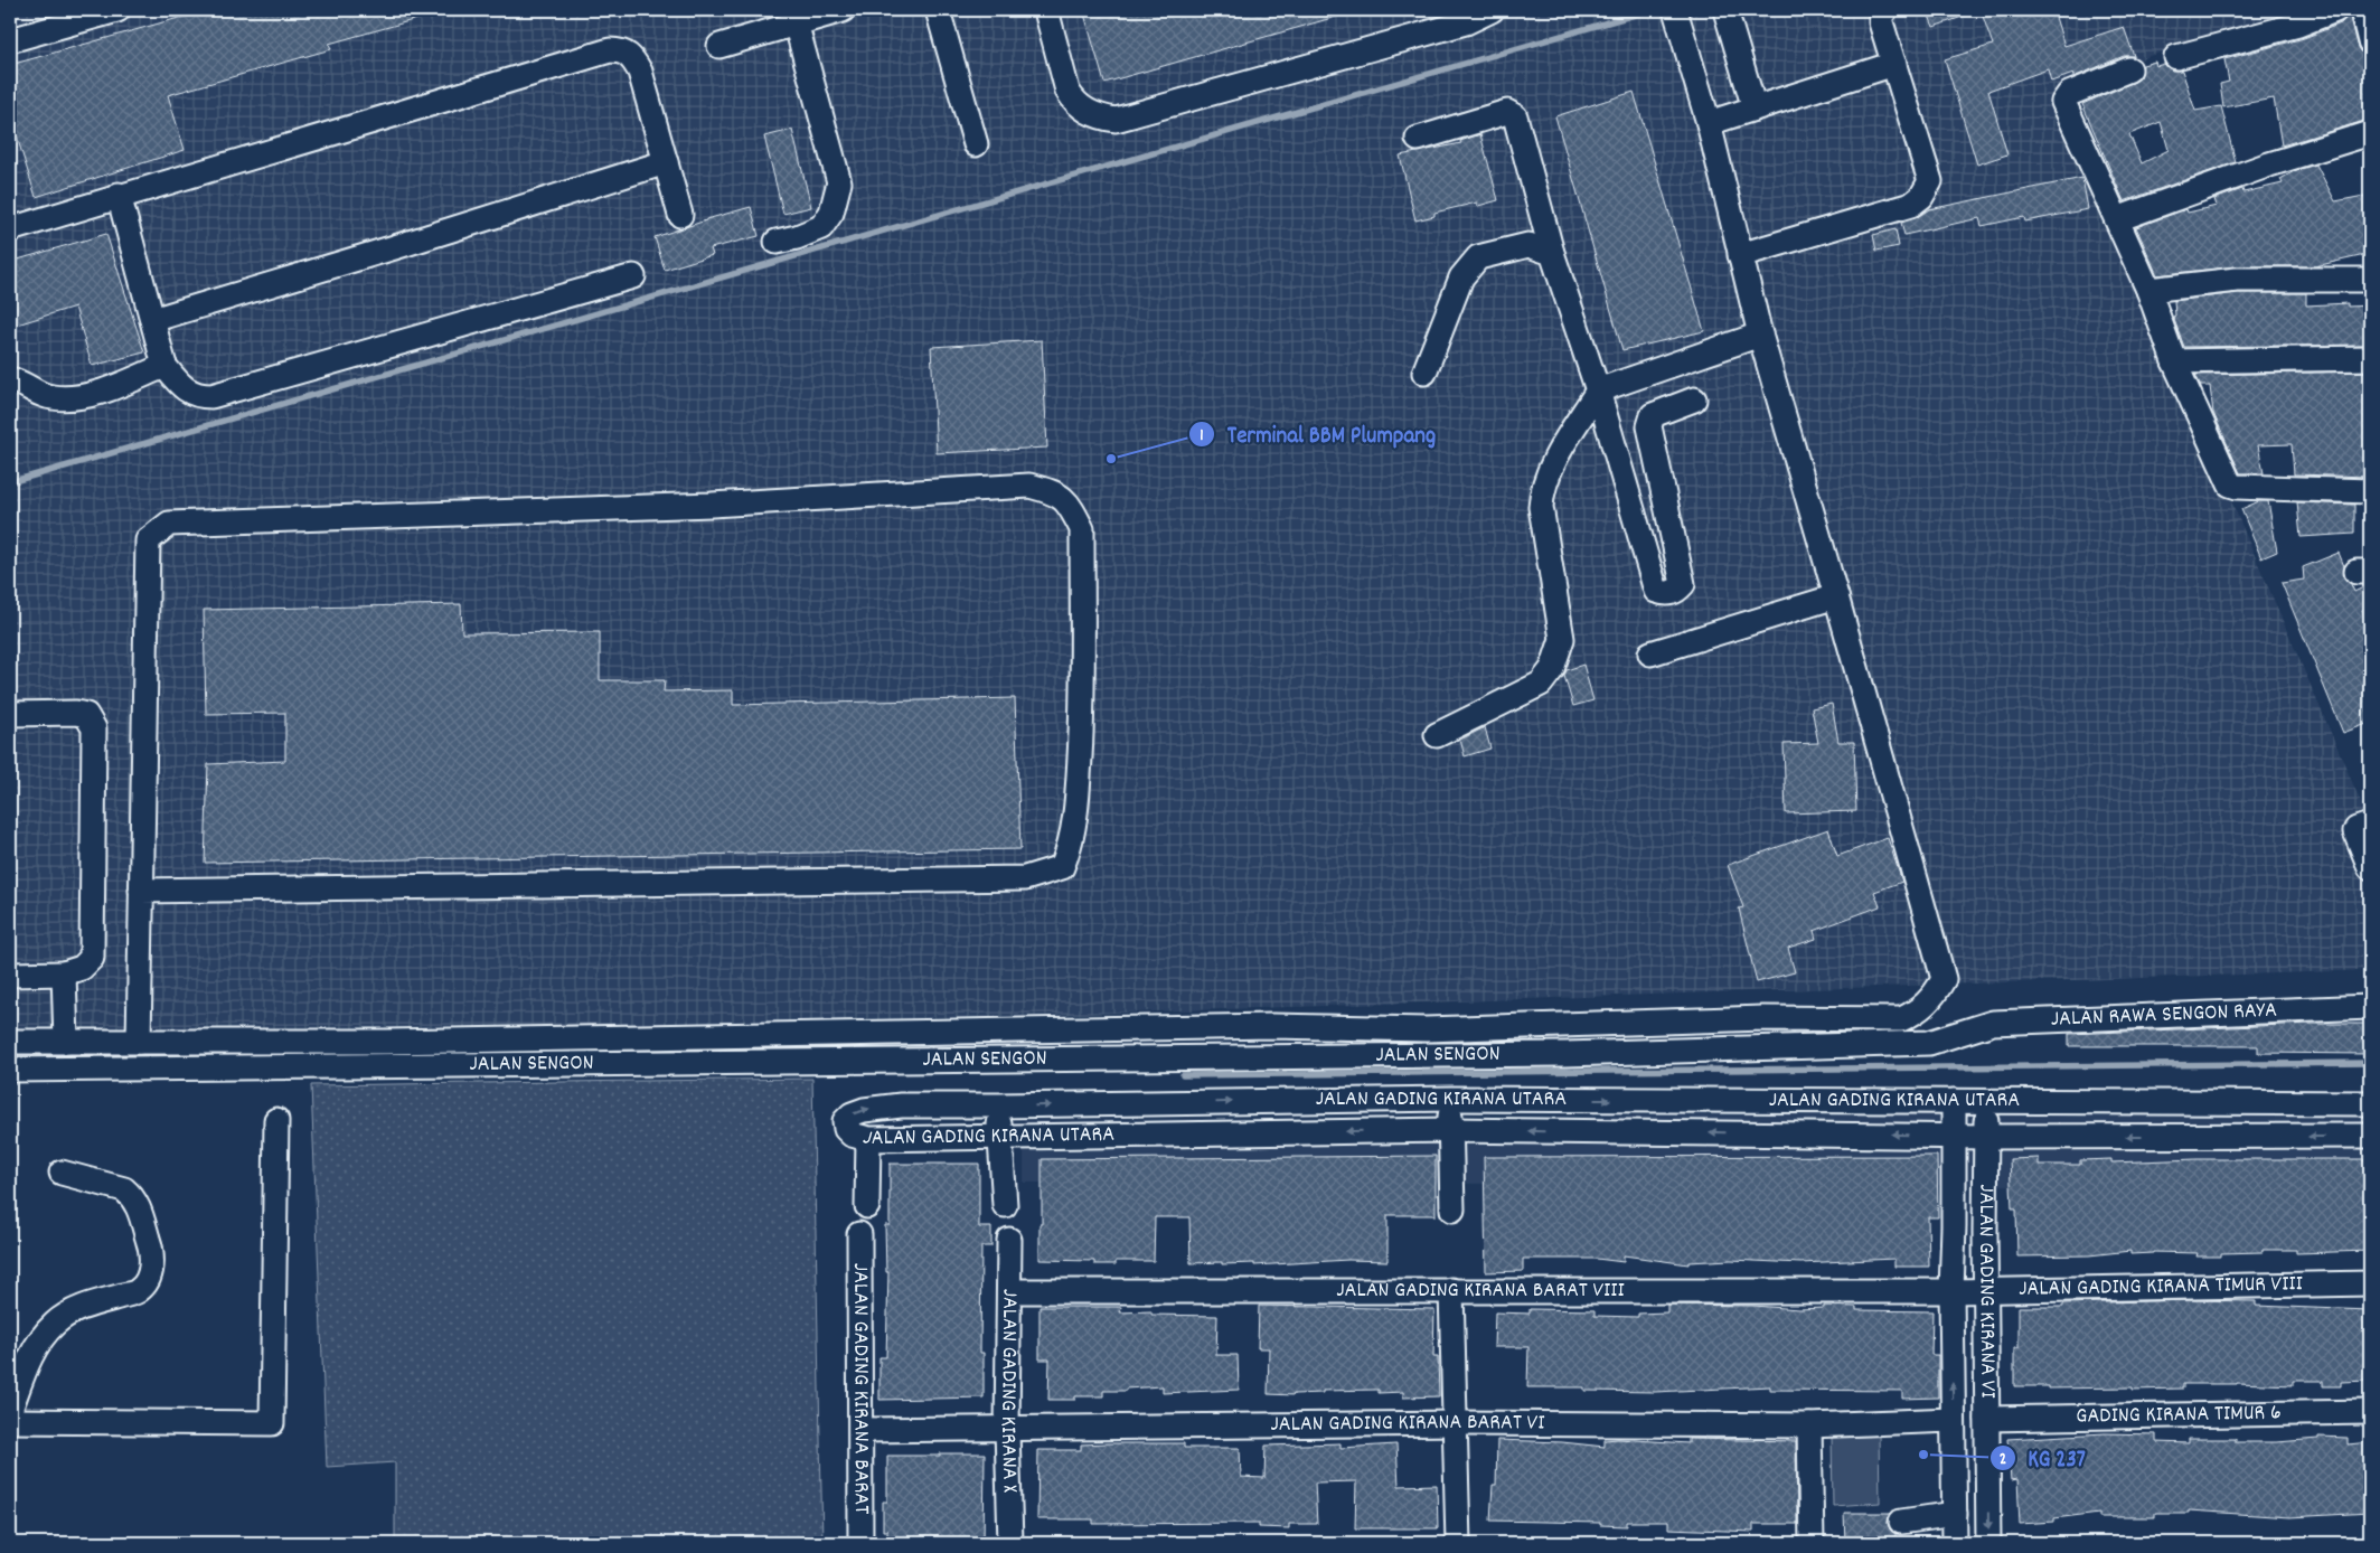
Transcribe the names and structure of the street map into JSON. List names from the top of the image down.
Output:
{
  "streets": {
    "street": [
      "JALAN RAWA SENGON RAYA",
      "JALAN SENGON",
      "JALAN GADING KIRANA UTARA",
      "JALAN GADING KIRANA TIMUR VIII",
      "JALAN GADING KIRANA BARAT VIII",
      "JALAN GADING KIRANA VI",
      "JALAN GADING KIRANA BARAT",
      "JALAN GADING KIRANA X",
      "GADING KIRANA TIMUR 6",
      "JALAN GADING KIRANA BARAT VI"
    ]
  },
  "crossings": [
    ["JALAN RAWA SENGON RAYA", "JALAN SENGON"],
    ["JALAN GADING KIRANA UTARA", "JALAN GADING KIRANA VI"],
    ["JALAN GADING KIRANA TIMUR VIII", "JALAN GADING KIRANA BARAT VIII"],
    ["JALAN GADING KIRANA TIMUR VIII", "JALAN GADING KIRANA VI"],
    ["JALAN GADING KIRANA BARAT VIII", "JALAN GADING KIRANA VI"],
    ["JALAN GADING KIRANA BARAT VIII", "JALAN GADING KIRANA X"],
    ["JALAN GADING KIRANA VI", "GADING KIRANA TIMUR 6"],
    ["JALAN GADING KIRANA VI", "JALAN GADING KIRANA BARAT VI"],
    ["JALAN GADING KIRANA BARAT", "JALAN GADING KIRANA BARAT VI"],
    ["JALAN GADING KIRANA X", "JALAN GADING KIRANA BARAT VI"]
  ],
  "places": ["Terminal BBM Plumpang", "KG 237"]
}
